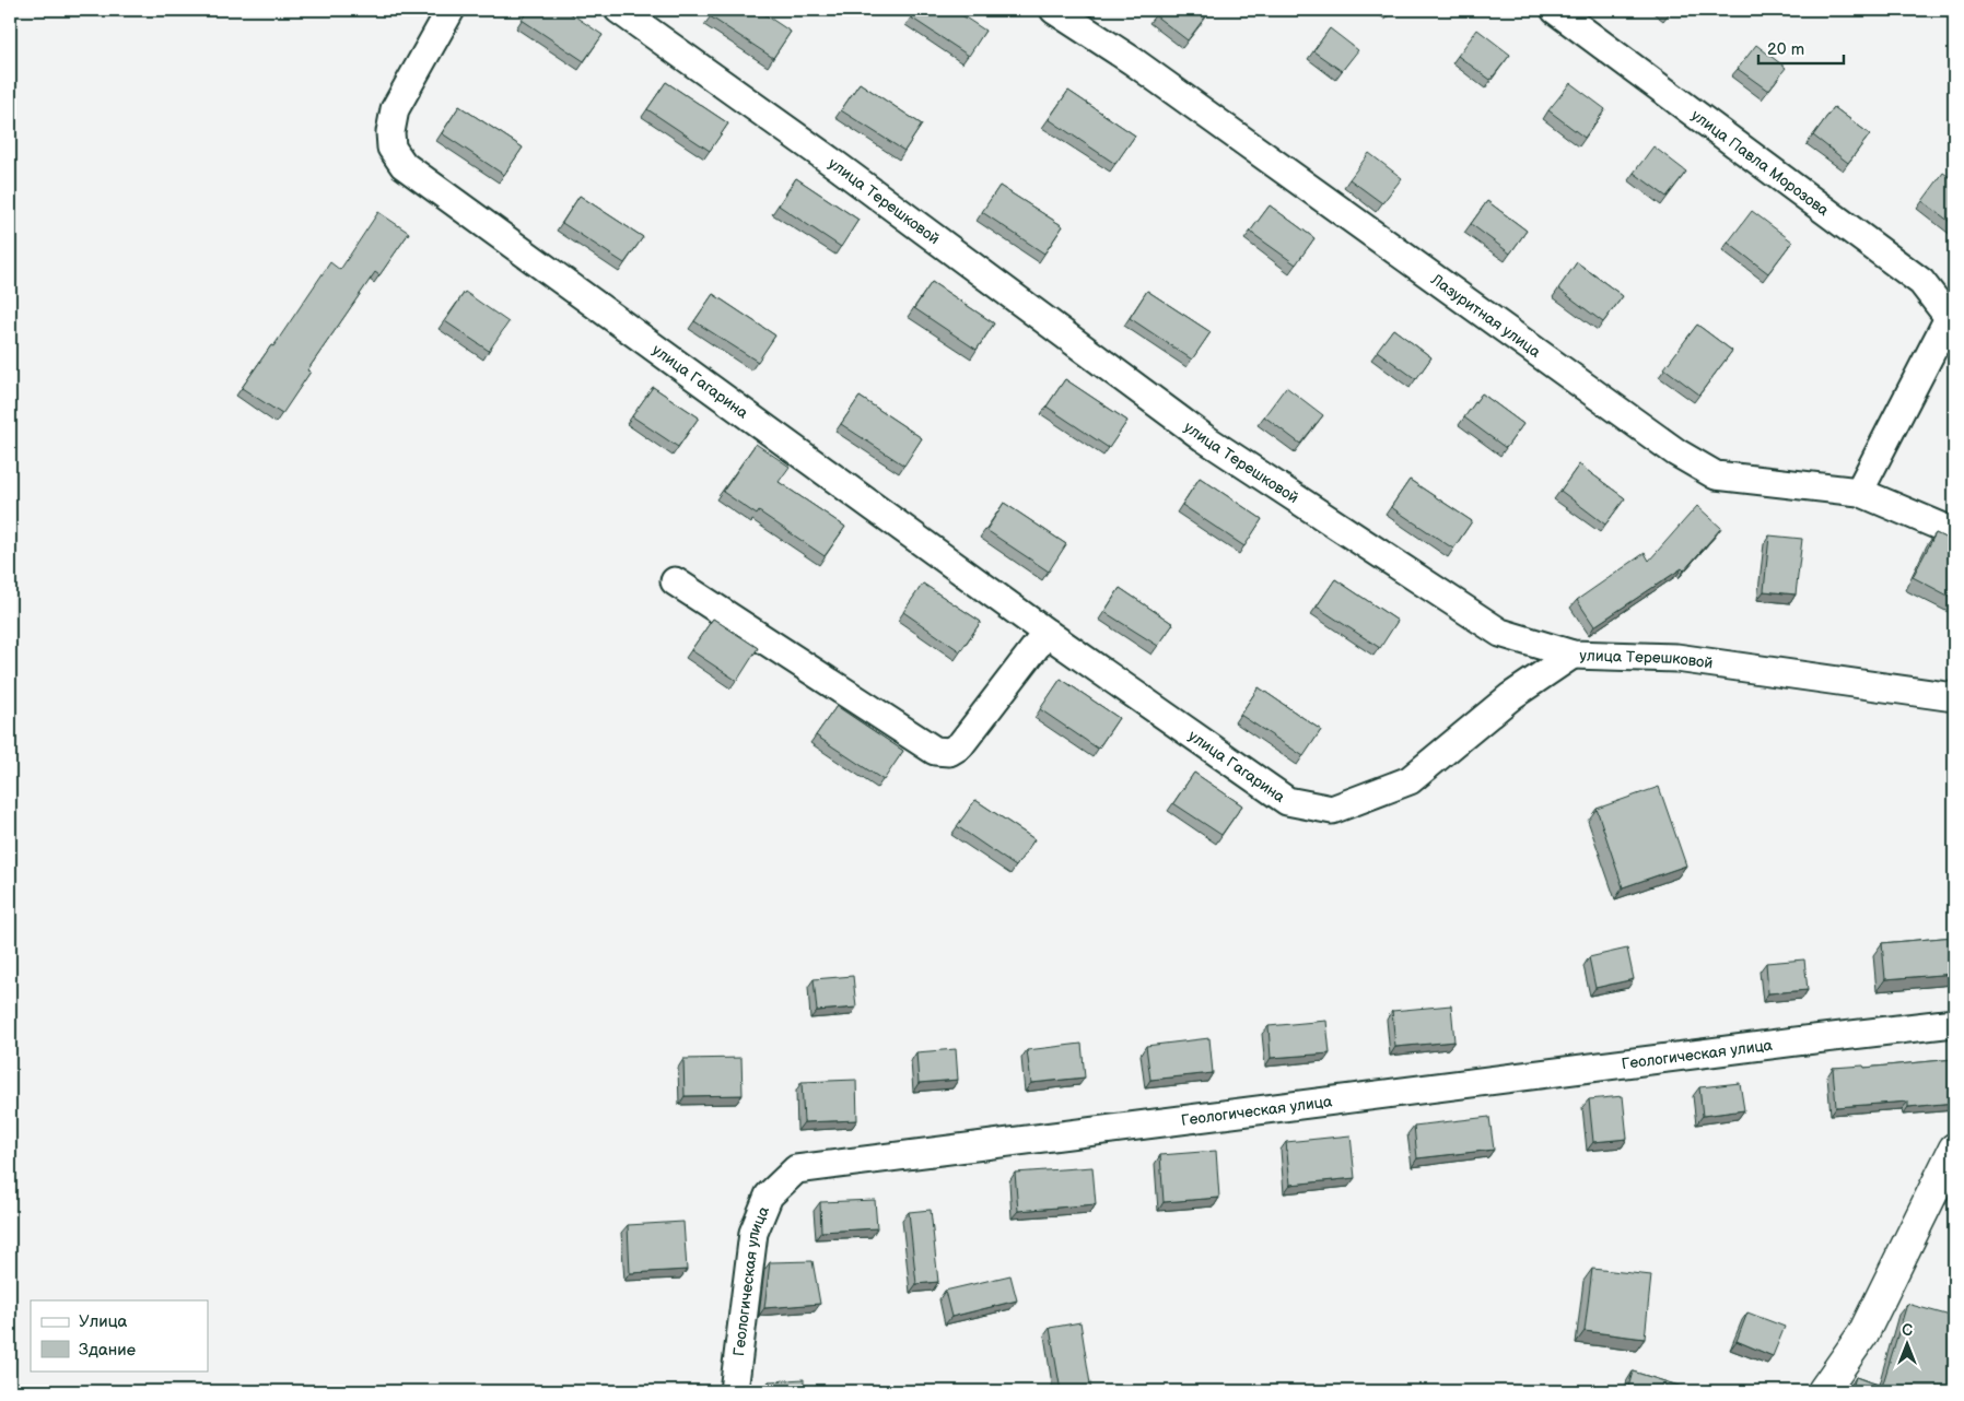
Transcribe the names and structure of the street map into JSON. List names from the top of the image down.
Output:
{
  "streets": {
    "street": [
      "улица Павла Морозова",
      "улица Терешковой",
      "Лазуритная улица",
      "улица Гагарина",
      "Геологическая улица"
    ]
  },
  "crossings": [
    ["улица Терешковой", "улица Гагарина"]
  ],
  "legend": ["Улица", "Здание"],
  "scale_bar": "20 m",
  "north": "top"
}
